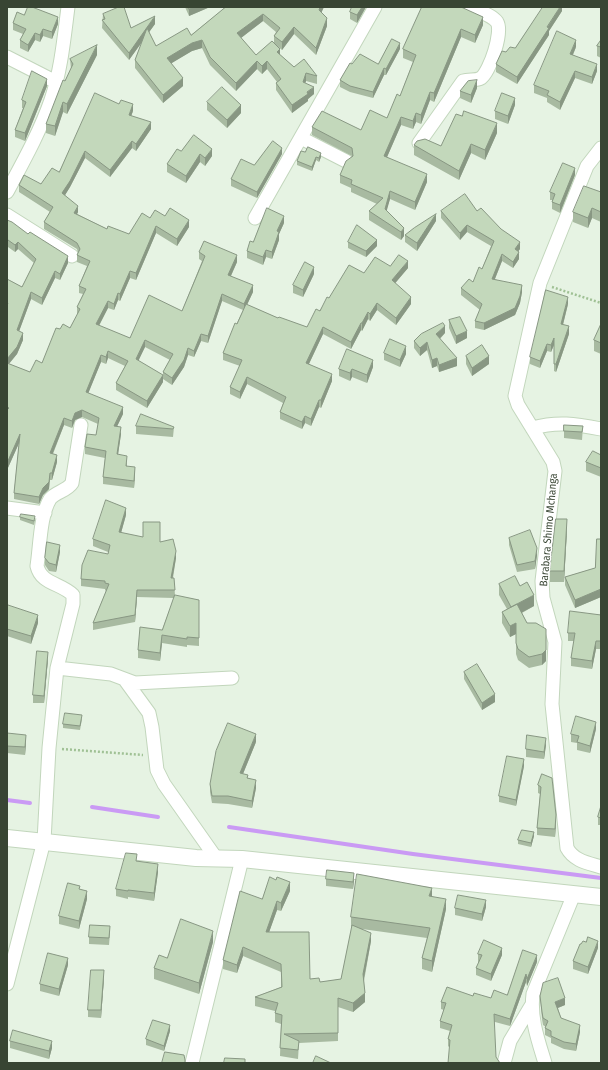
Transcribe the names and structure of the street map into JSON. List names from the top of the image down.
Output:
{
  "streets": {
    "street": ["Barabara Shimo Mchanga"]
  }
}
